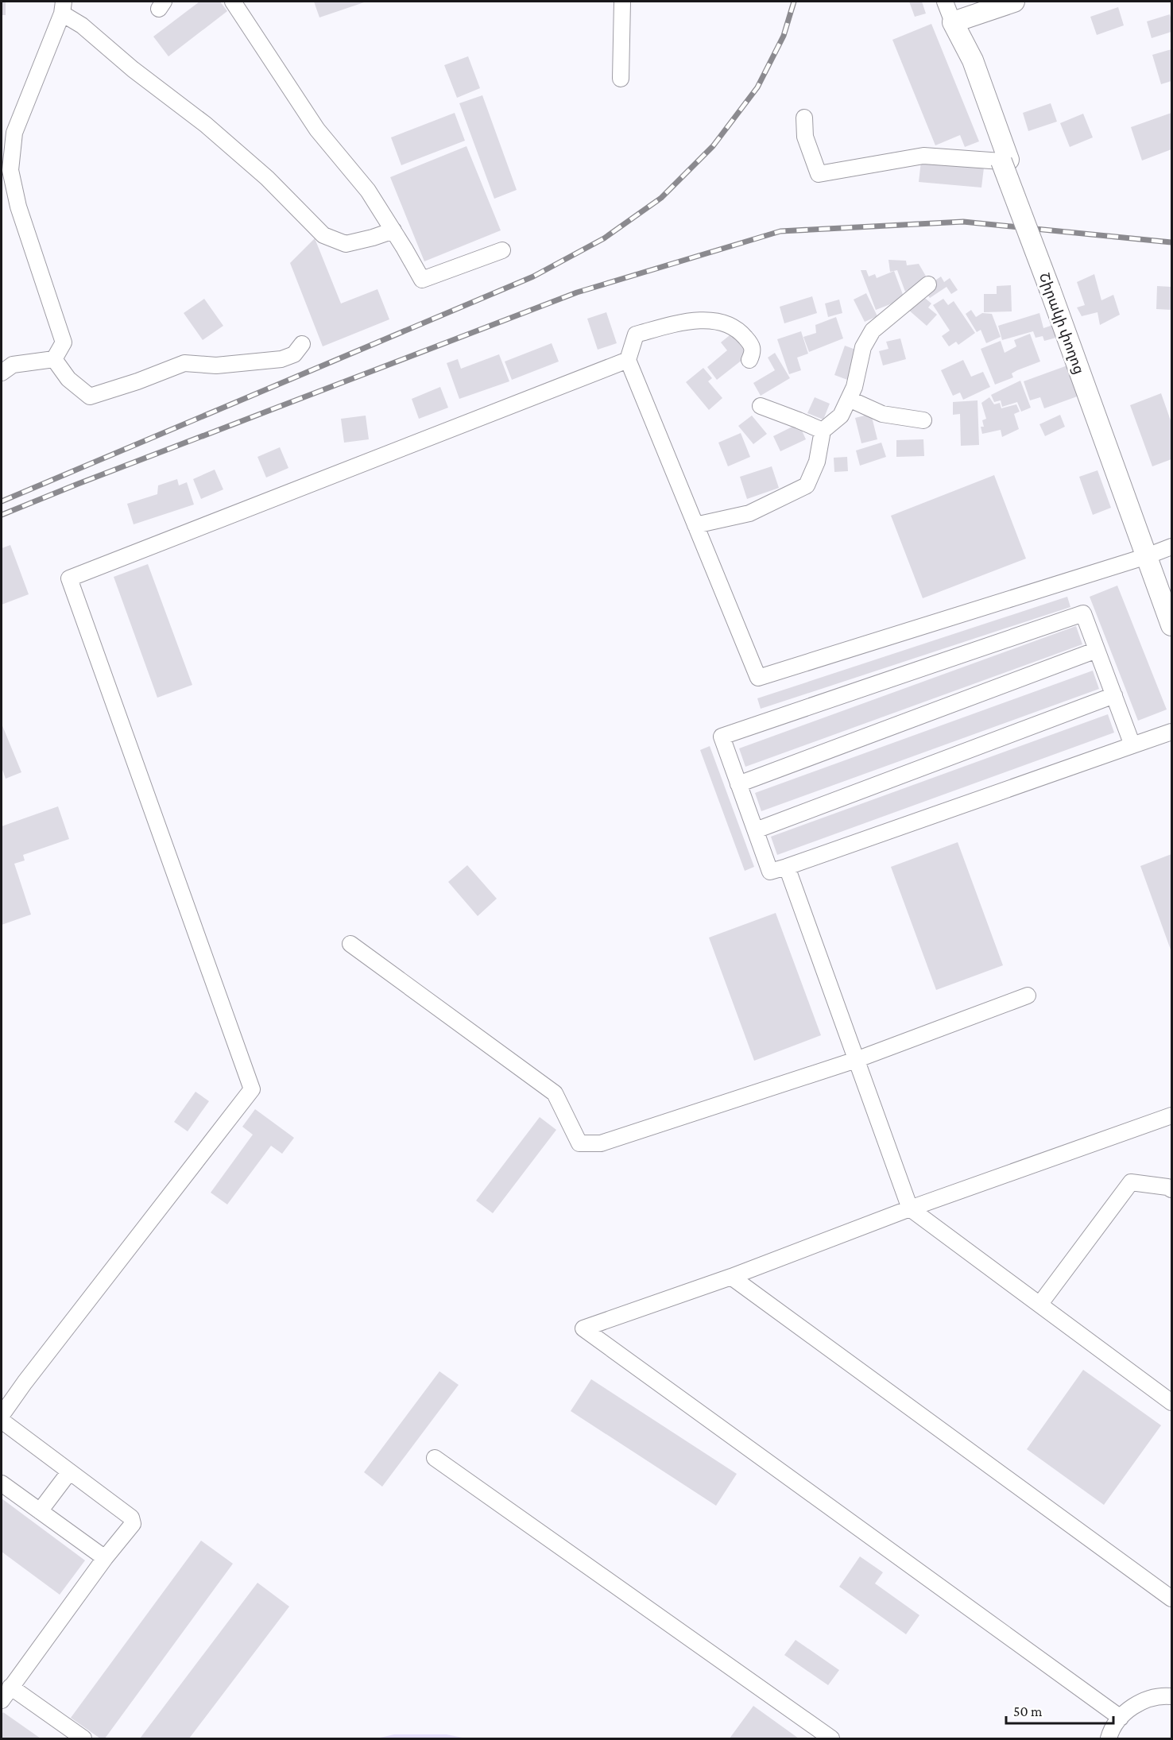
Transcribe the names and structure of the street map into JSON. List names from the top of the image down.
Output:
{
  "streets": {
    "main road": ["Շիրակի փողոց"]
  },
  "scale_bar": "50 m"
}
